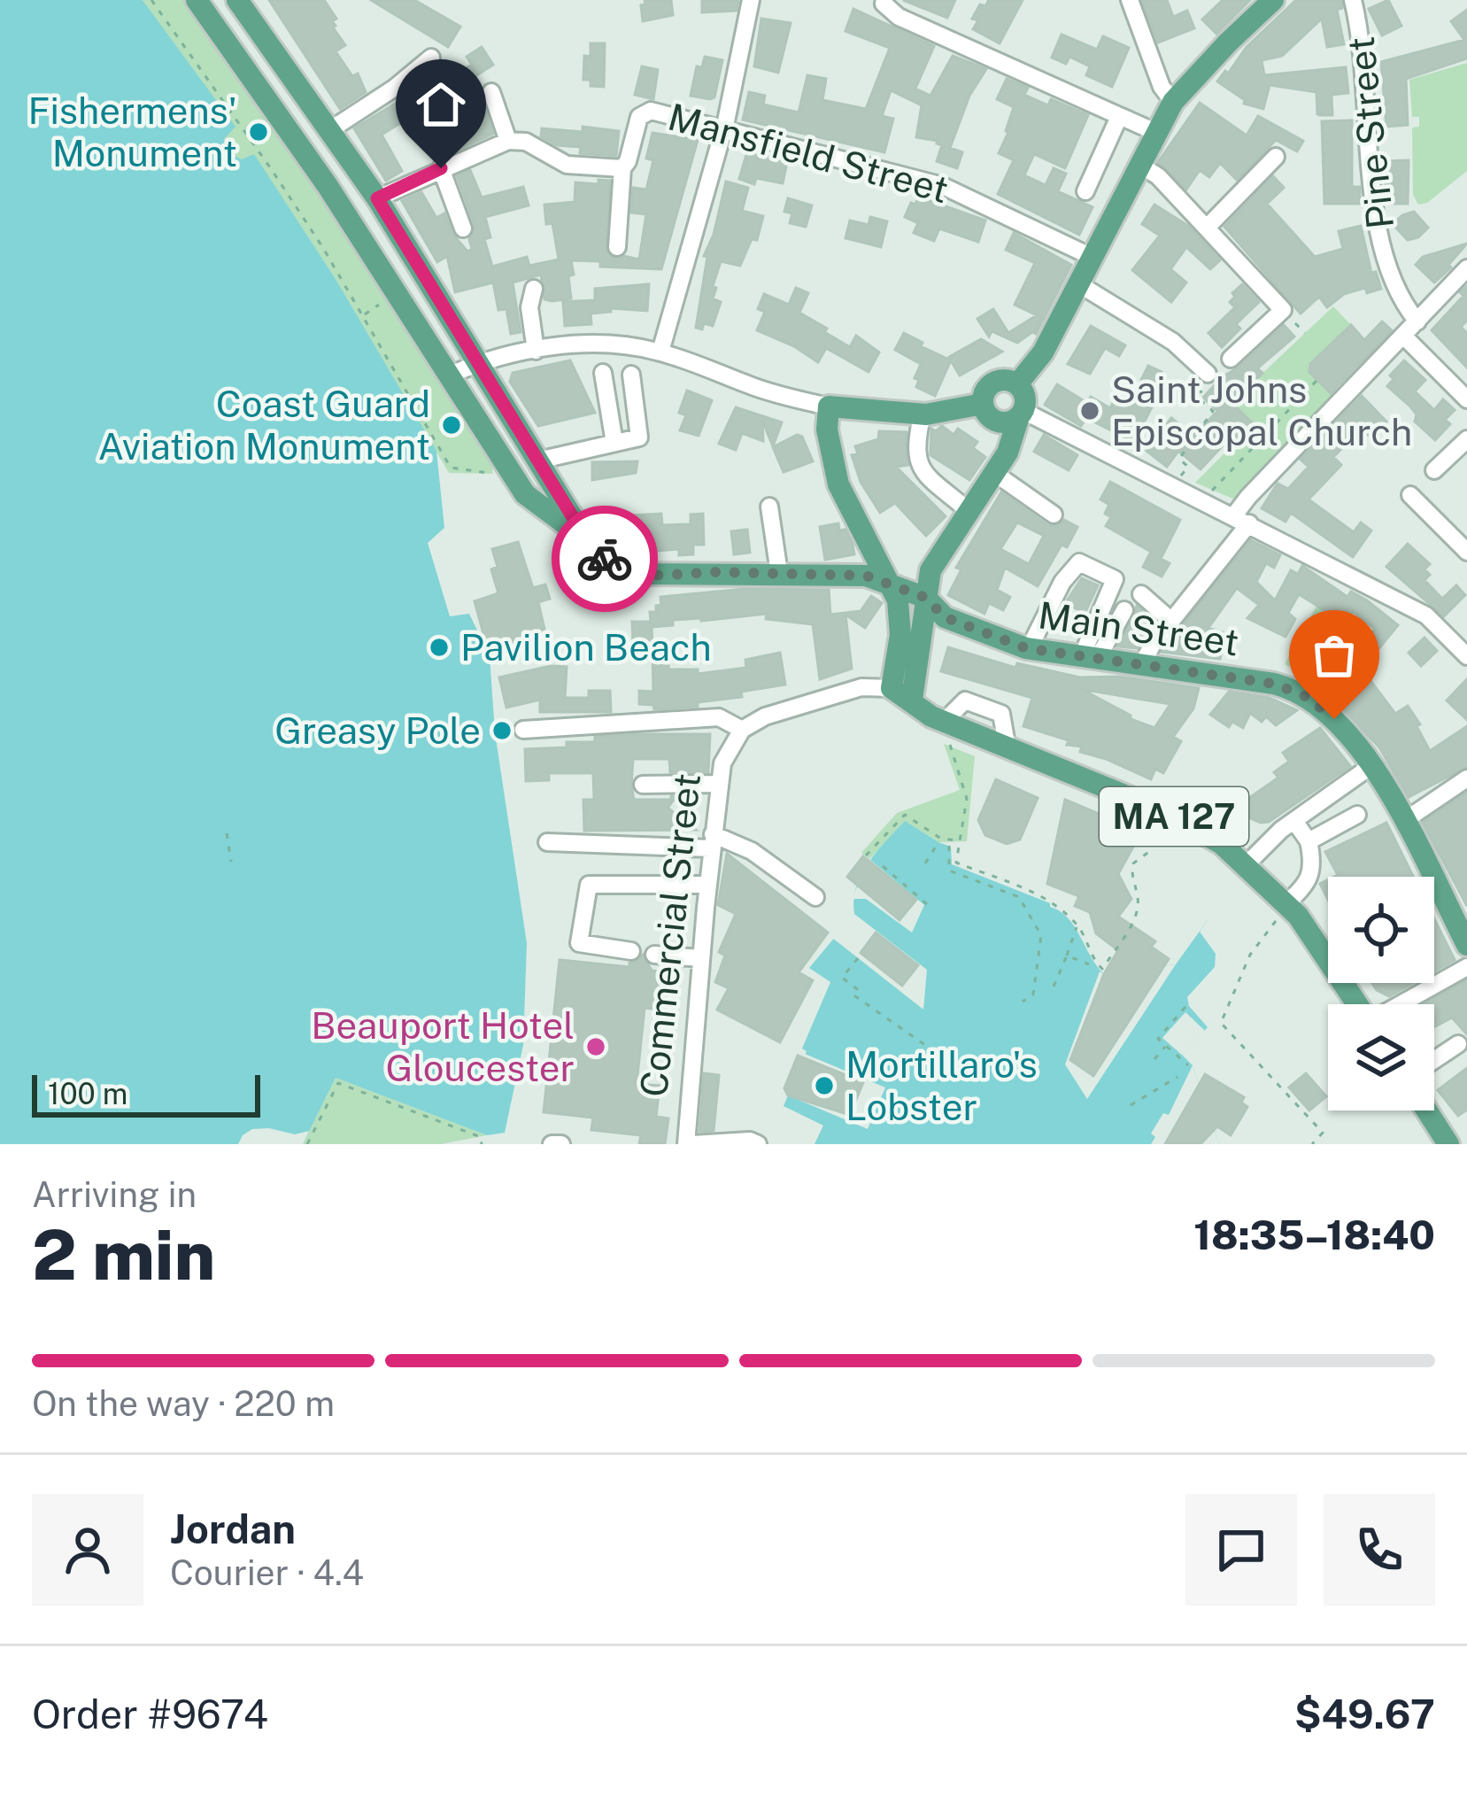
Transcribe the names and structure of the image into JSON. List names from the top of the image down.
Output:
{
  "streets": {
    "main road": ["Main Street", "MA 127"],
    "street": ["Pine Street", "Mansfield Street", "Commercial Street"]
  },
  "places": [
    "Fishermens' Monument",
    "Saint Johns Episcopal Church",
    "Coast Guard Aviation Monument",
    "Pavilion Beach",
    "Greasy Pole",
    "Beauport Hotel Gloucester",
    "Mortillaro's Lobster"
  ],
  "scale_bar": "100 m",
  "page": {
    "scale": "100 m",
    "heading": ["2 min", "Arriving in", "18:35–18:40"],
    "panel": [
      "Jordan",
      "Courier · 4.4",
      "Order #9674",
      "$49.67"
    ],
    "bar": "On the way · 220 m"
  }
}
